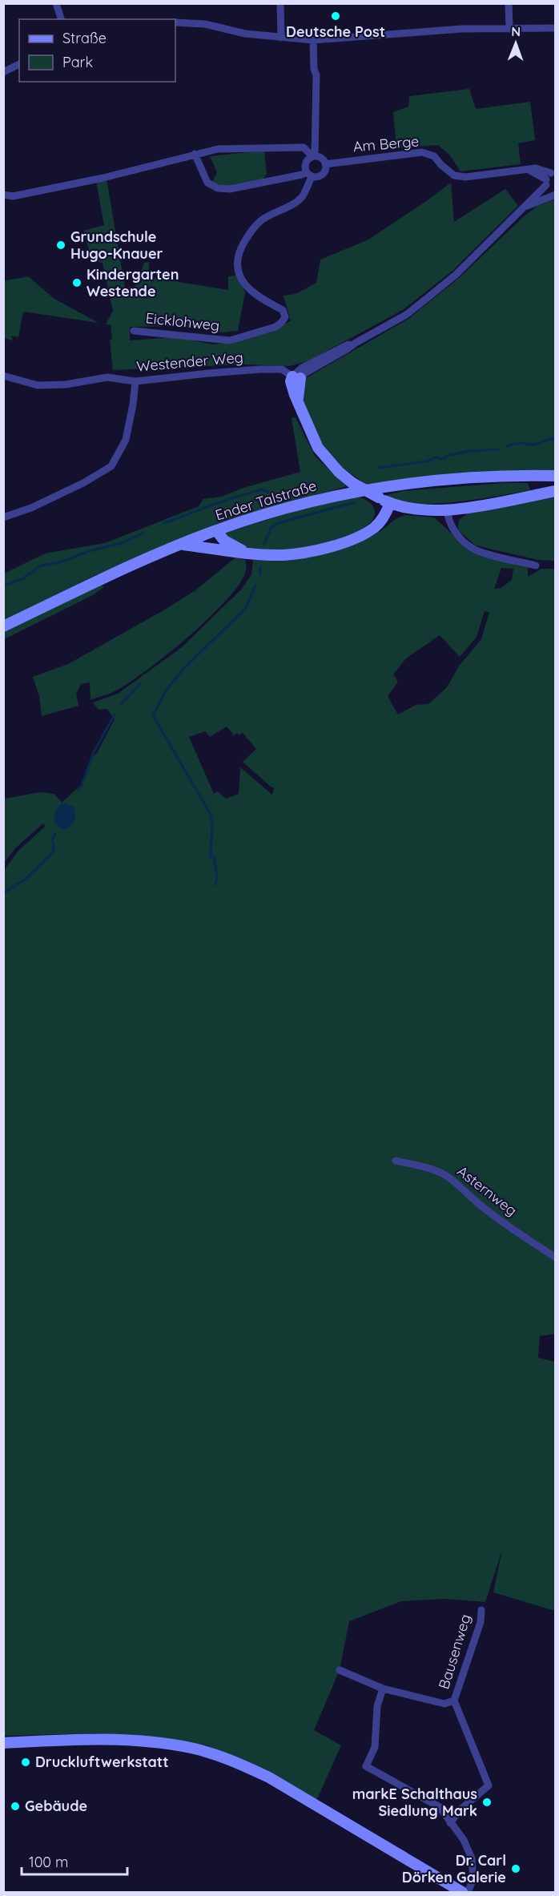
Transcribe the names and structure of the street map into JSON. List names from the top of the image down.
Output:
{
  "streets": {
    "main road": ["Ender Talstraße"],
    "street": [
      "Am Berge",
      "Eicklohweg",
      "Westender Weg",
      "Asternweg",
      "Bausenweg"
    ]
  },
  "crossings": [
    ["Am Berge", "Eicklohweg"]
  ],
  "places": [
    "Deutsche Post",
    "Grundschule Hugo-Knauer",
    "Kindergarten Westende",
    "Druckluftwerkstatt",
    "markE Schalthaus Siedlung Mark",
    "Gebäude",
    "Dr. Carl Dörken Galerie"
  ],
  "legend": ["Straße", "Park"],
  "scale_bar": "100 m",
  "north": "top"
}
